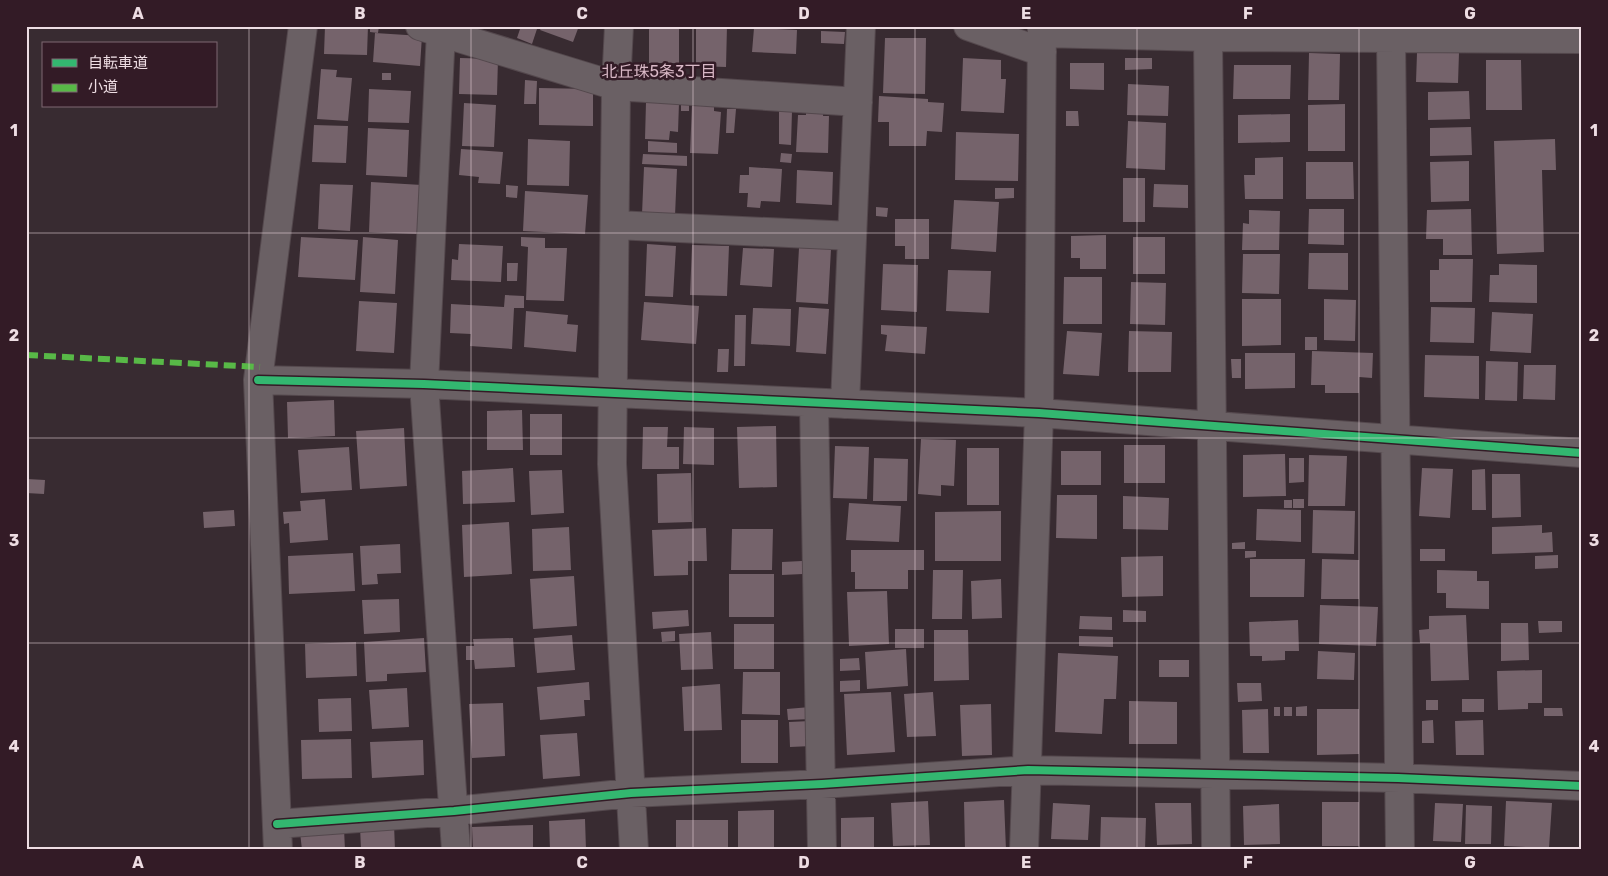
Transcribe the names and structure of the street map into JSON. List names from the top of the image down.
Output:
{
  "districts": ["北丘珠5条3丁目"],
  "legend": ["自転車道", "小道"],
  "grid": {
    "columns": [
      "A",
      "B",
      "C",
      "D",
      "E",
      "F",
      "G"
    ],
    "rows": [
      "1",
      "2",
      "3",
      "4"
    ]
  }
}
